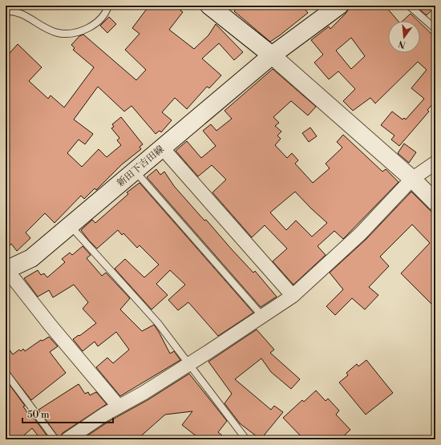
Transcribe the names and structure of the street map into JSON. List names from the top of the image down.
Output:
{
  "streets": {
    "main road": ["新田下吉田線"]
  },
  "scale_bar": "50 m",
  "north": "bottom"
}
